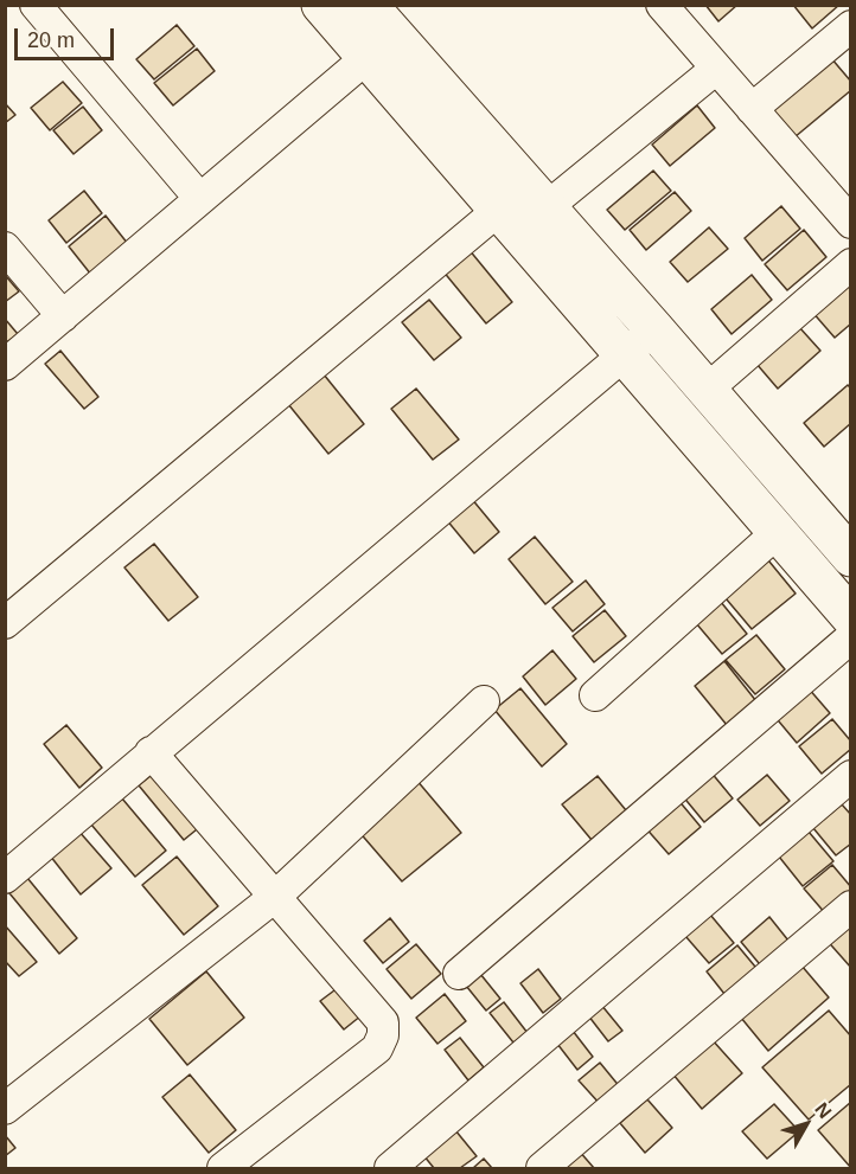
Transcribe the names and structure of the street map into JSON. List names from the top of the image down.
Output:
{
  "scale_bar": "20 m",
  "north": "top right"
}
